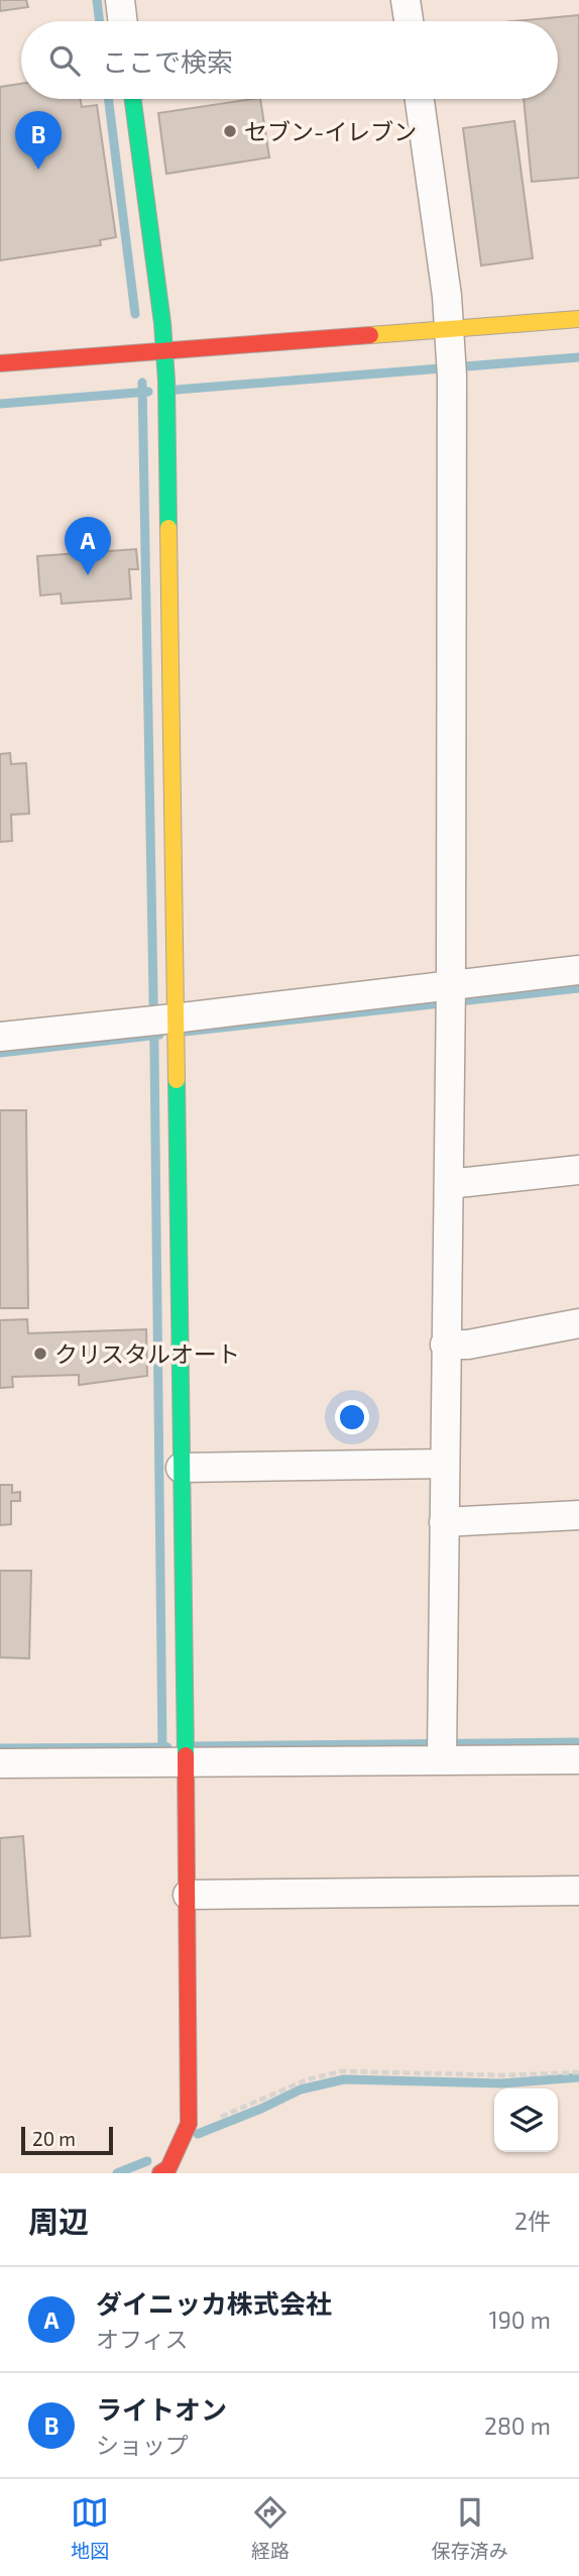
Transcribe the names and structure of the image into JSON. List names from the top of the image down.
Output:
{
  "places": ["セブン-イレブン", "クリスタルオート"],
  "scale_bar": "20 m",
  "page": {
    "search": "ここで検索",
    "pins": ["B", "A"],
    "scale": "20 m",
    "heading": ["周辺", "2件"],
    "list": [
      {
        "mark": "A",
        "name": "ダイニッカ株式会社",
        "note": "オフィス",
        "value": "190 m"
      },
      {
        "mark": "B",
        "name": "ライトオン",
        "note": "ショップ",
        "value": "280 m"
      }
    ],
    "nav": ["地図", "経路", "保存済み"]
  }
}
